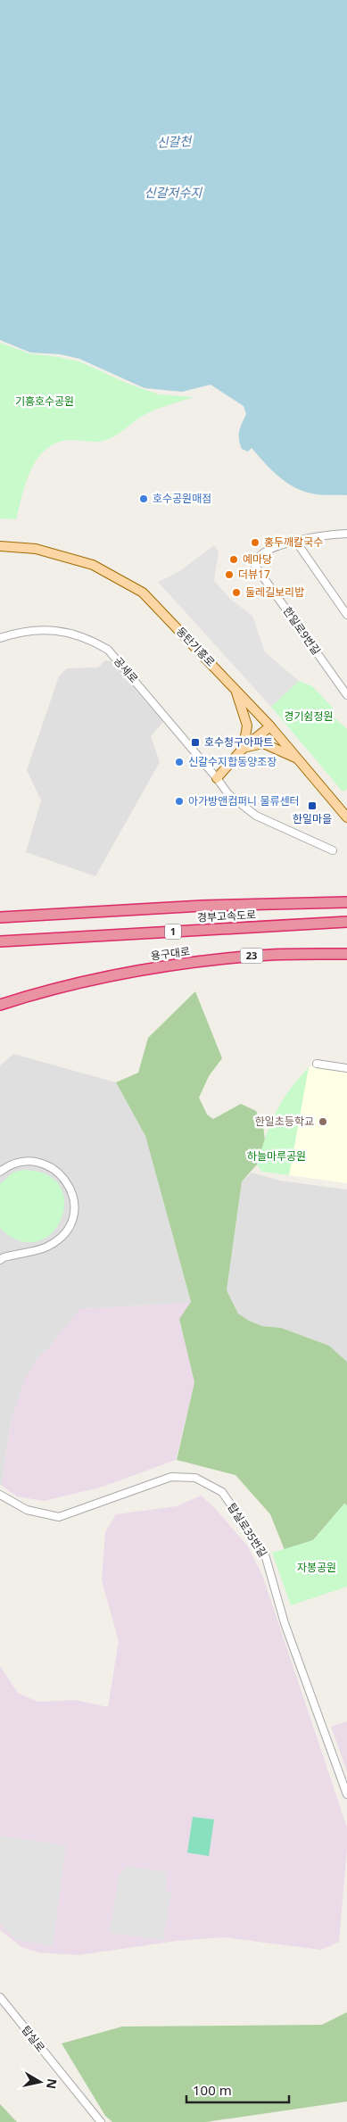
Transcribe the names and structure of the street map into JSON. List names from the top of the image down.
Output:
{
  "streets": {
    "highway": [
      "경부고속도로",
      "1",
      "용구대로",
      "23"
    ],
    "main road": ["동탄기흥로"],
    "street": [
      "한일로9번길",
      "공세로",
      "탑실로35번길",
      "탑실로"
    ]
  },
  "water": ["신갈천", "신갈저수지"],
  "parks": [
    "기흥호수공원",
    "경기쉼정원",
    "하늘마루공원",
    "자봉공원"
  ],
  "places": {
    "other": [
      "호수공원매점",
      "홍두깨칼국수",
      "예마당",
      "더뷰17",
      "둘레길보리밥",
      "신갈수지합동양조장",
      "아가방앤컴퍼니 물류센터",
      "한일초등학교"
    ],
    "transit": ["호수청구아파트", "한일마을"]
  },
  "scale_bar": "100 m",
  "north": "right"
}
